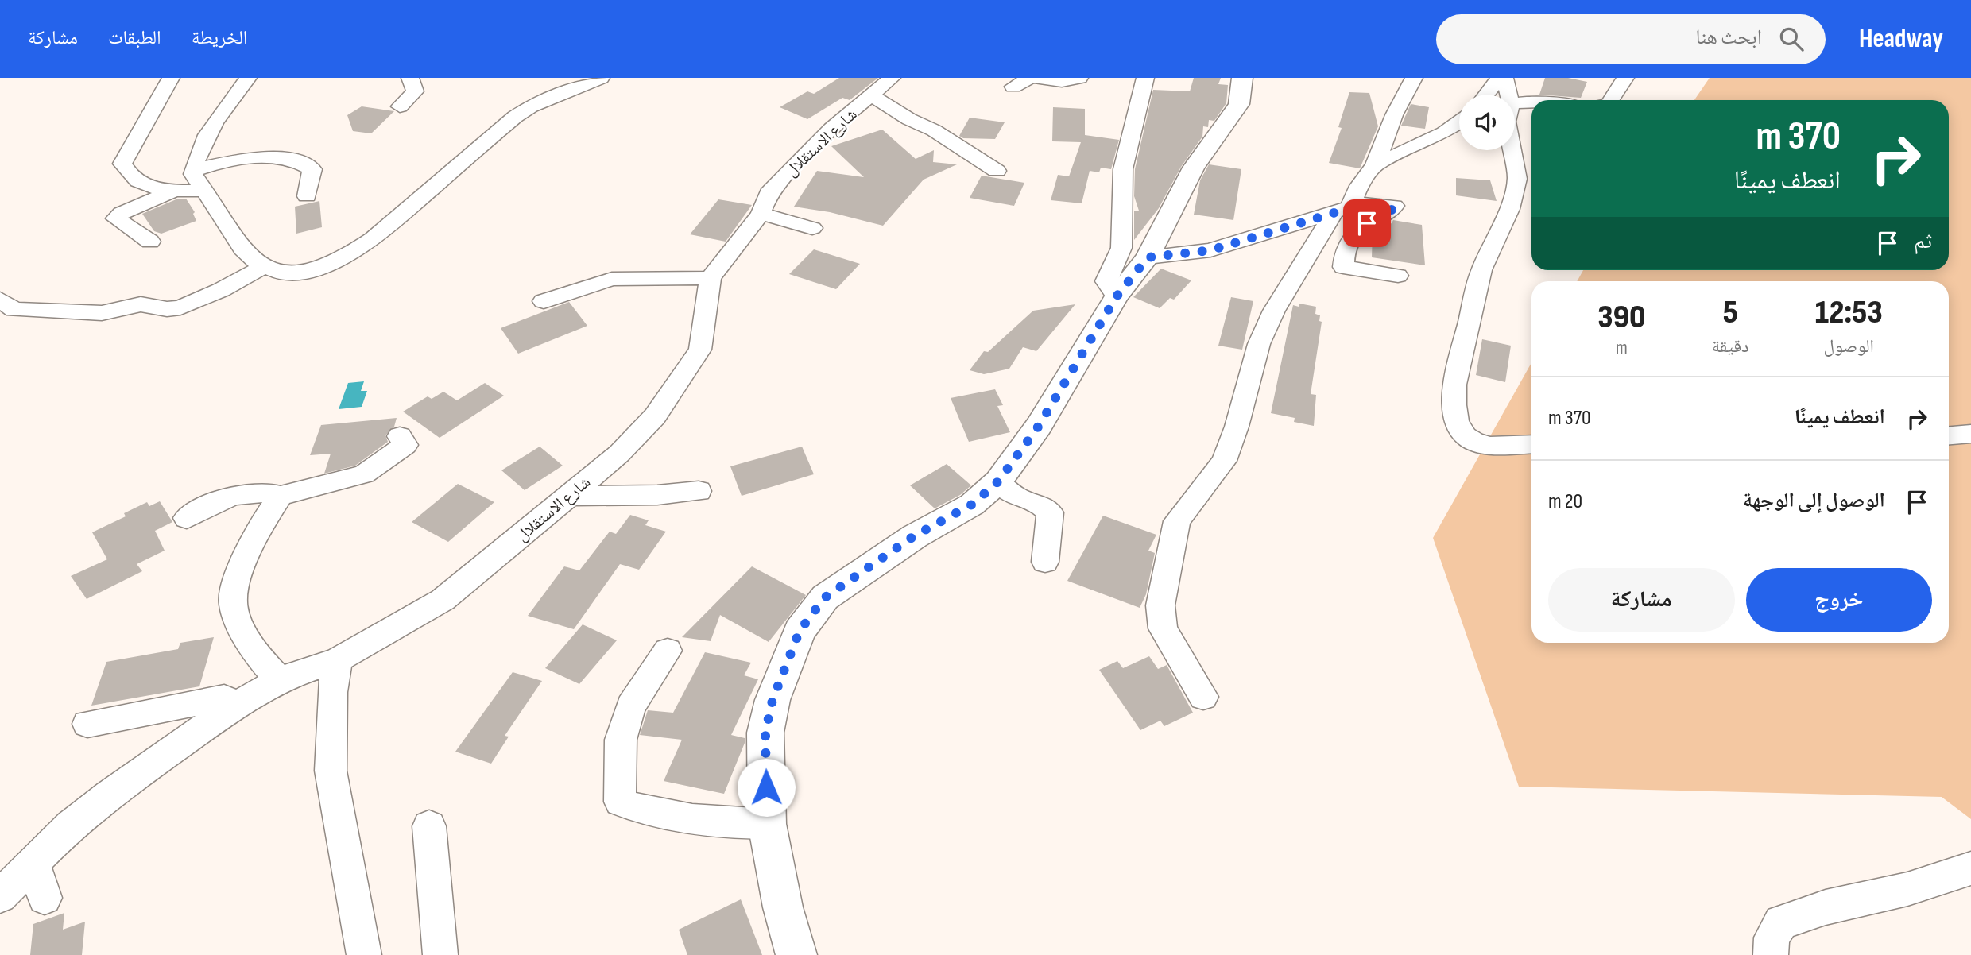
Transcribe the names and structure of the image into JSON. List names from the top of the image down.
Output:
{
  "streets": {
    "street": ["شارع الاستقلال"]
  },
  "page": {
    "header": "Headway",
    "search": "ابحث هنا",
    "nav": ["الخريطة", "الطبقات", "مشاركة"],
    "turn": ["370 m", "انعطف يمينًا"],
    "then": "ثم",
    "eta": [
      "12:53",
      "الوصول",
      "5",
      "دقيقة",
      "390",
      "m"
    ],
    "list": [
      {
        "name": "انعطف يمينًا",
        "value": "370 m"
      },
      {
        "name": "الوصول إلى الوجهة",
        "value": "20 m"
      }
    ],
    "buttons": ["خروج", "مشاركة"]
  }
}
